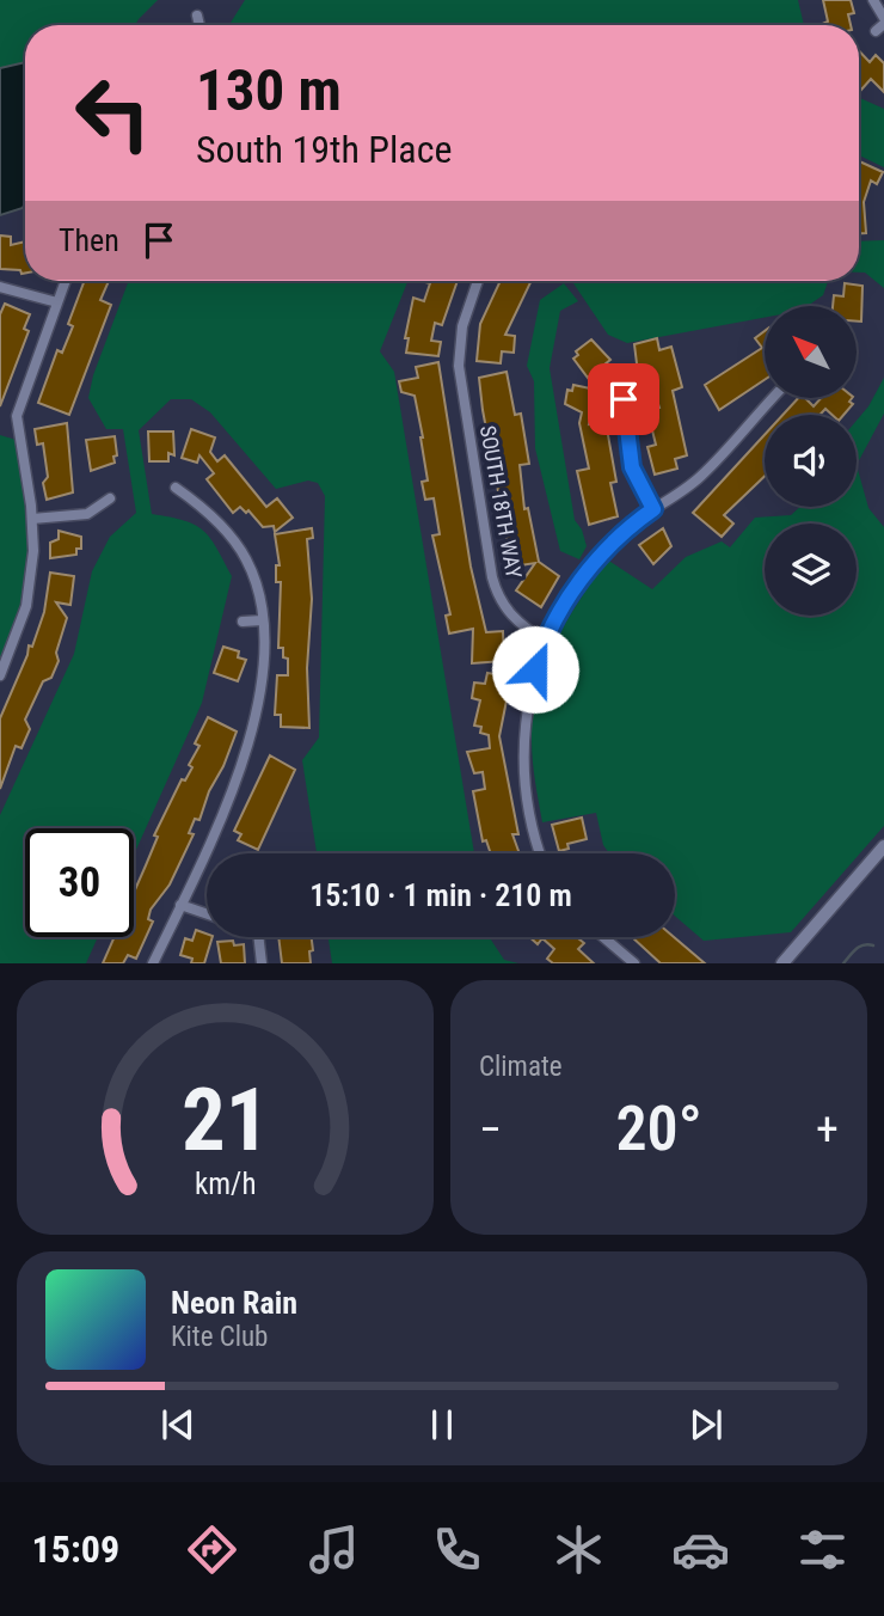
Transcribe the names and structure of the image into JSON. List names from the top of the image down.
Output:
{
  "streets": {
    "street": ["SOUTH 18TH WAY"]
  },
  "north": "top left",
  "page": {
    "turn": ["130 m", "South 19th Place"],
    "then": "Then",
    "limit": "30",
    "trip": "15:10 · 1 min · 210 m",
    "tile": "Climate",
    "heat": ["−", "20°", "+"],
    "song": ["Neon Rain", "Kite Club"],
    "tabs": "15:09",
    "gauge": ["21", "km/h"]
  }
}
